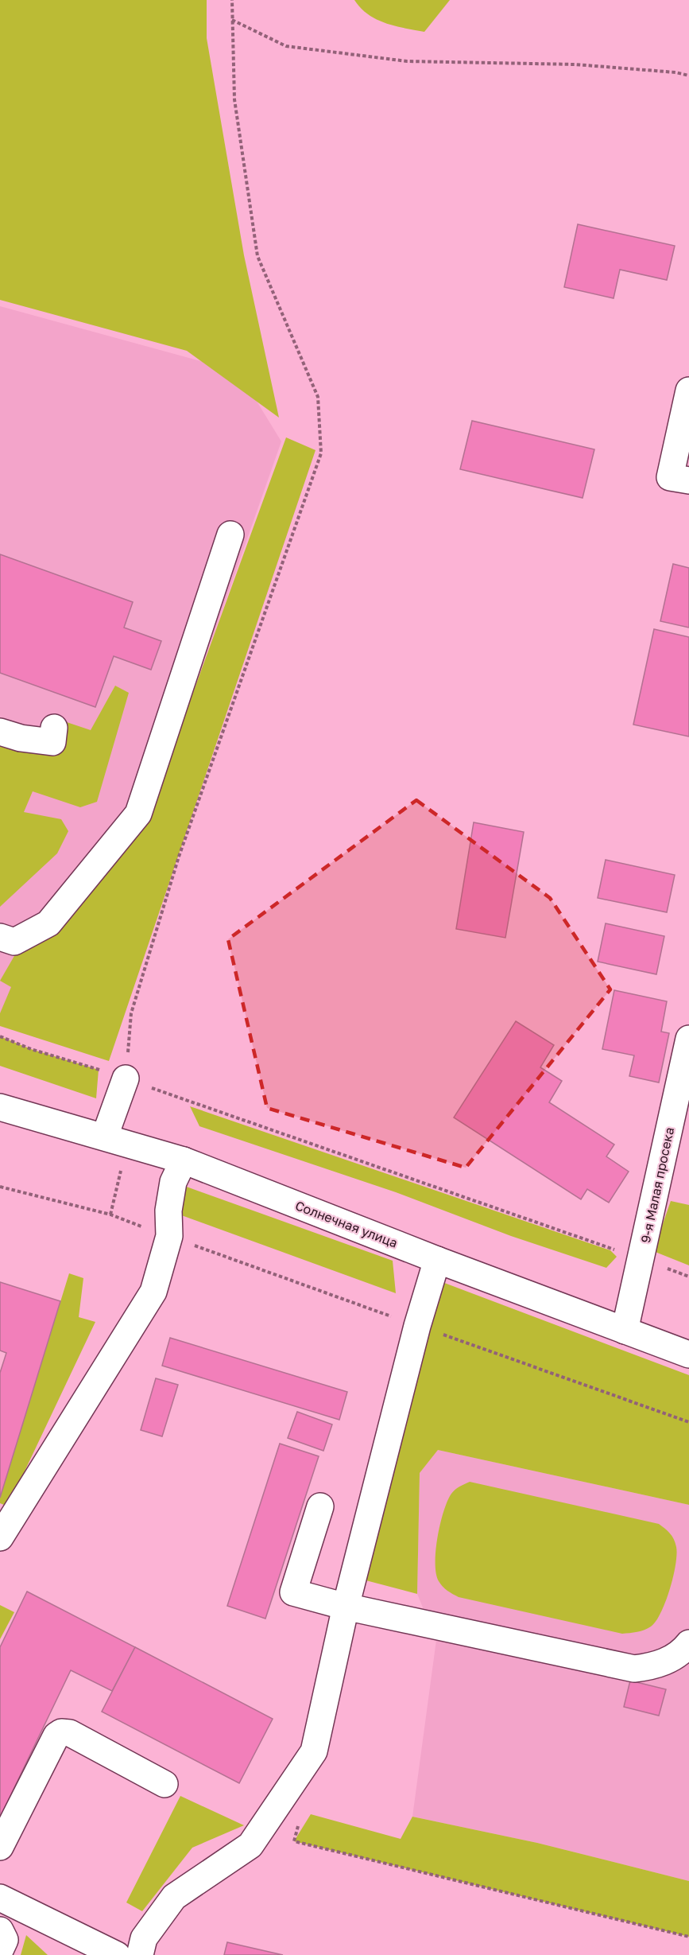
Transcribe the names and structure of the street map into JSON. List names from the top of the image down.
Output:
{
  "streets": {
    "street": ["9-я Малая просека", "Солнечная улица"]
  },
  "crossings": [
    ["9-я Малая просека", "Солнечная улица"]
  ]
}
